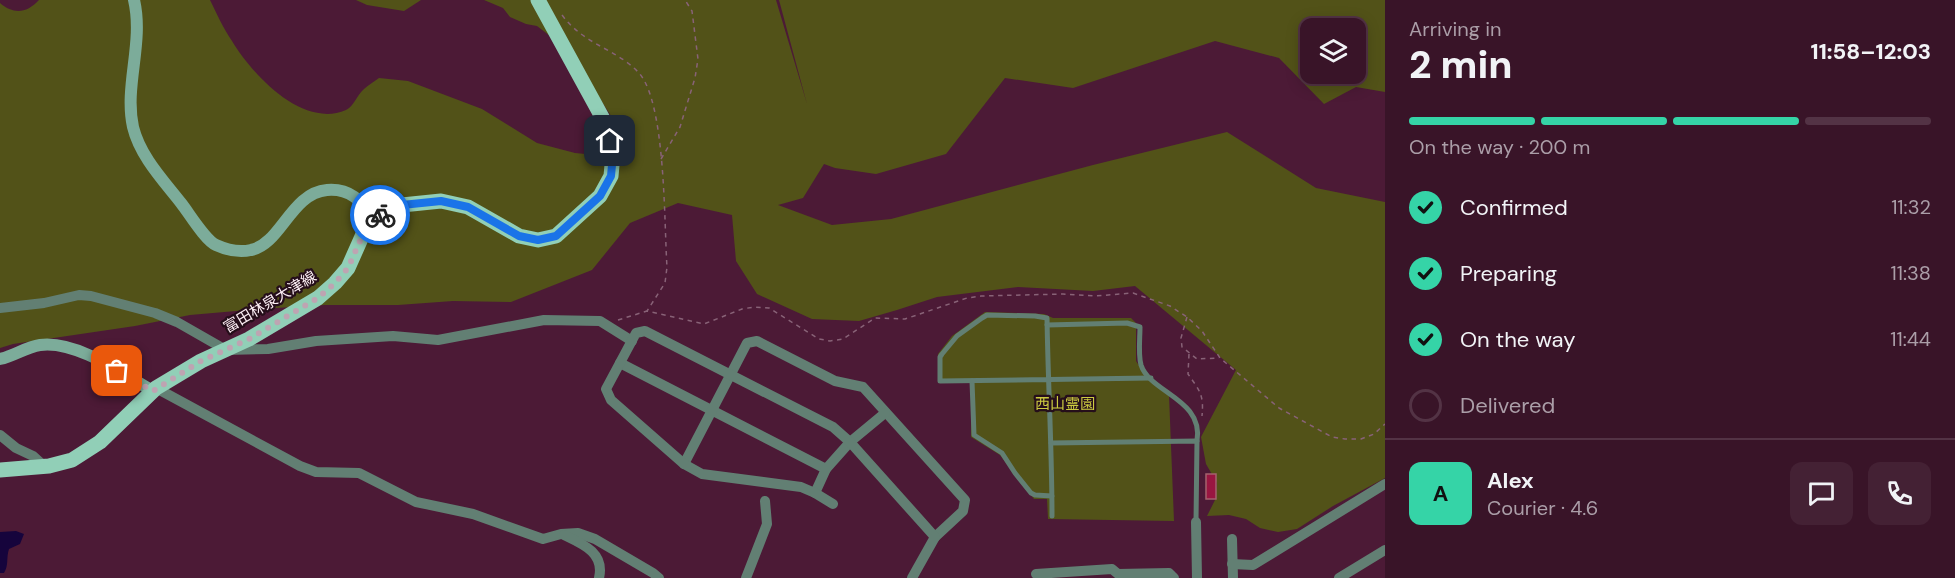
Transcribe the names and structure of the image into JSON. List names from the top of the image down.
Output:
{
  "streets": {
    "main road": ["富田林泉大津線"]
  },
  "parks": ["西山霊園"],
  "page": {
    "heading": ["2 min", "Arriving in", "11:58–12:03"],
    "panel": ["Alex", "Courier · 4.6"],
    "bar": "On the way · 200 m",
    "list": [
      ["Confirmed", "11:32"],
      ["Preparing", "11:38"],
      ["On the way", "11:44"],
      "Delivered"
    ],
    "round": "A"
  }
}
